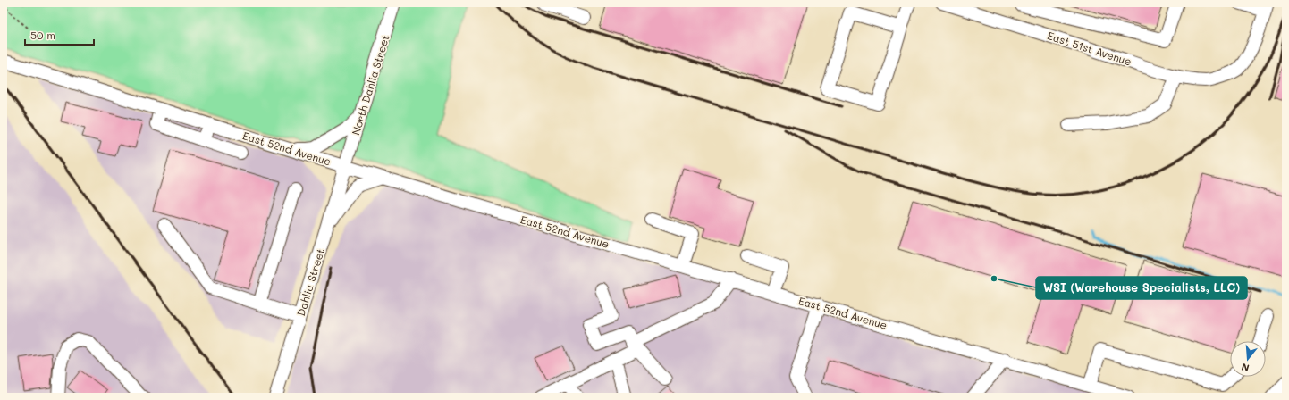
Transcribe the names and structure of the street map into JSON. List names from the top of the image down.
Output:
{
  "streets": {
    "street": [
      "East 51st Avenue",
      "North Dahlia Street",
      "East 52nd Avenue",
      "Dahlia Street"
    ]
  },
  "crossings": [
    ["North Dahlia Street", "East 52nd Avenue"],
    ["North Dahlia Street", "Dahlia Street"],
    ["East 52nd Avenue", "Dahlia Street"]
  ],
  "places": ["WSI (Warehouse Specialists, LLC)"],
  "scale_bar": "50 m",
  "north": "bottom"
}
